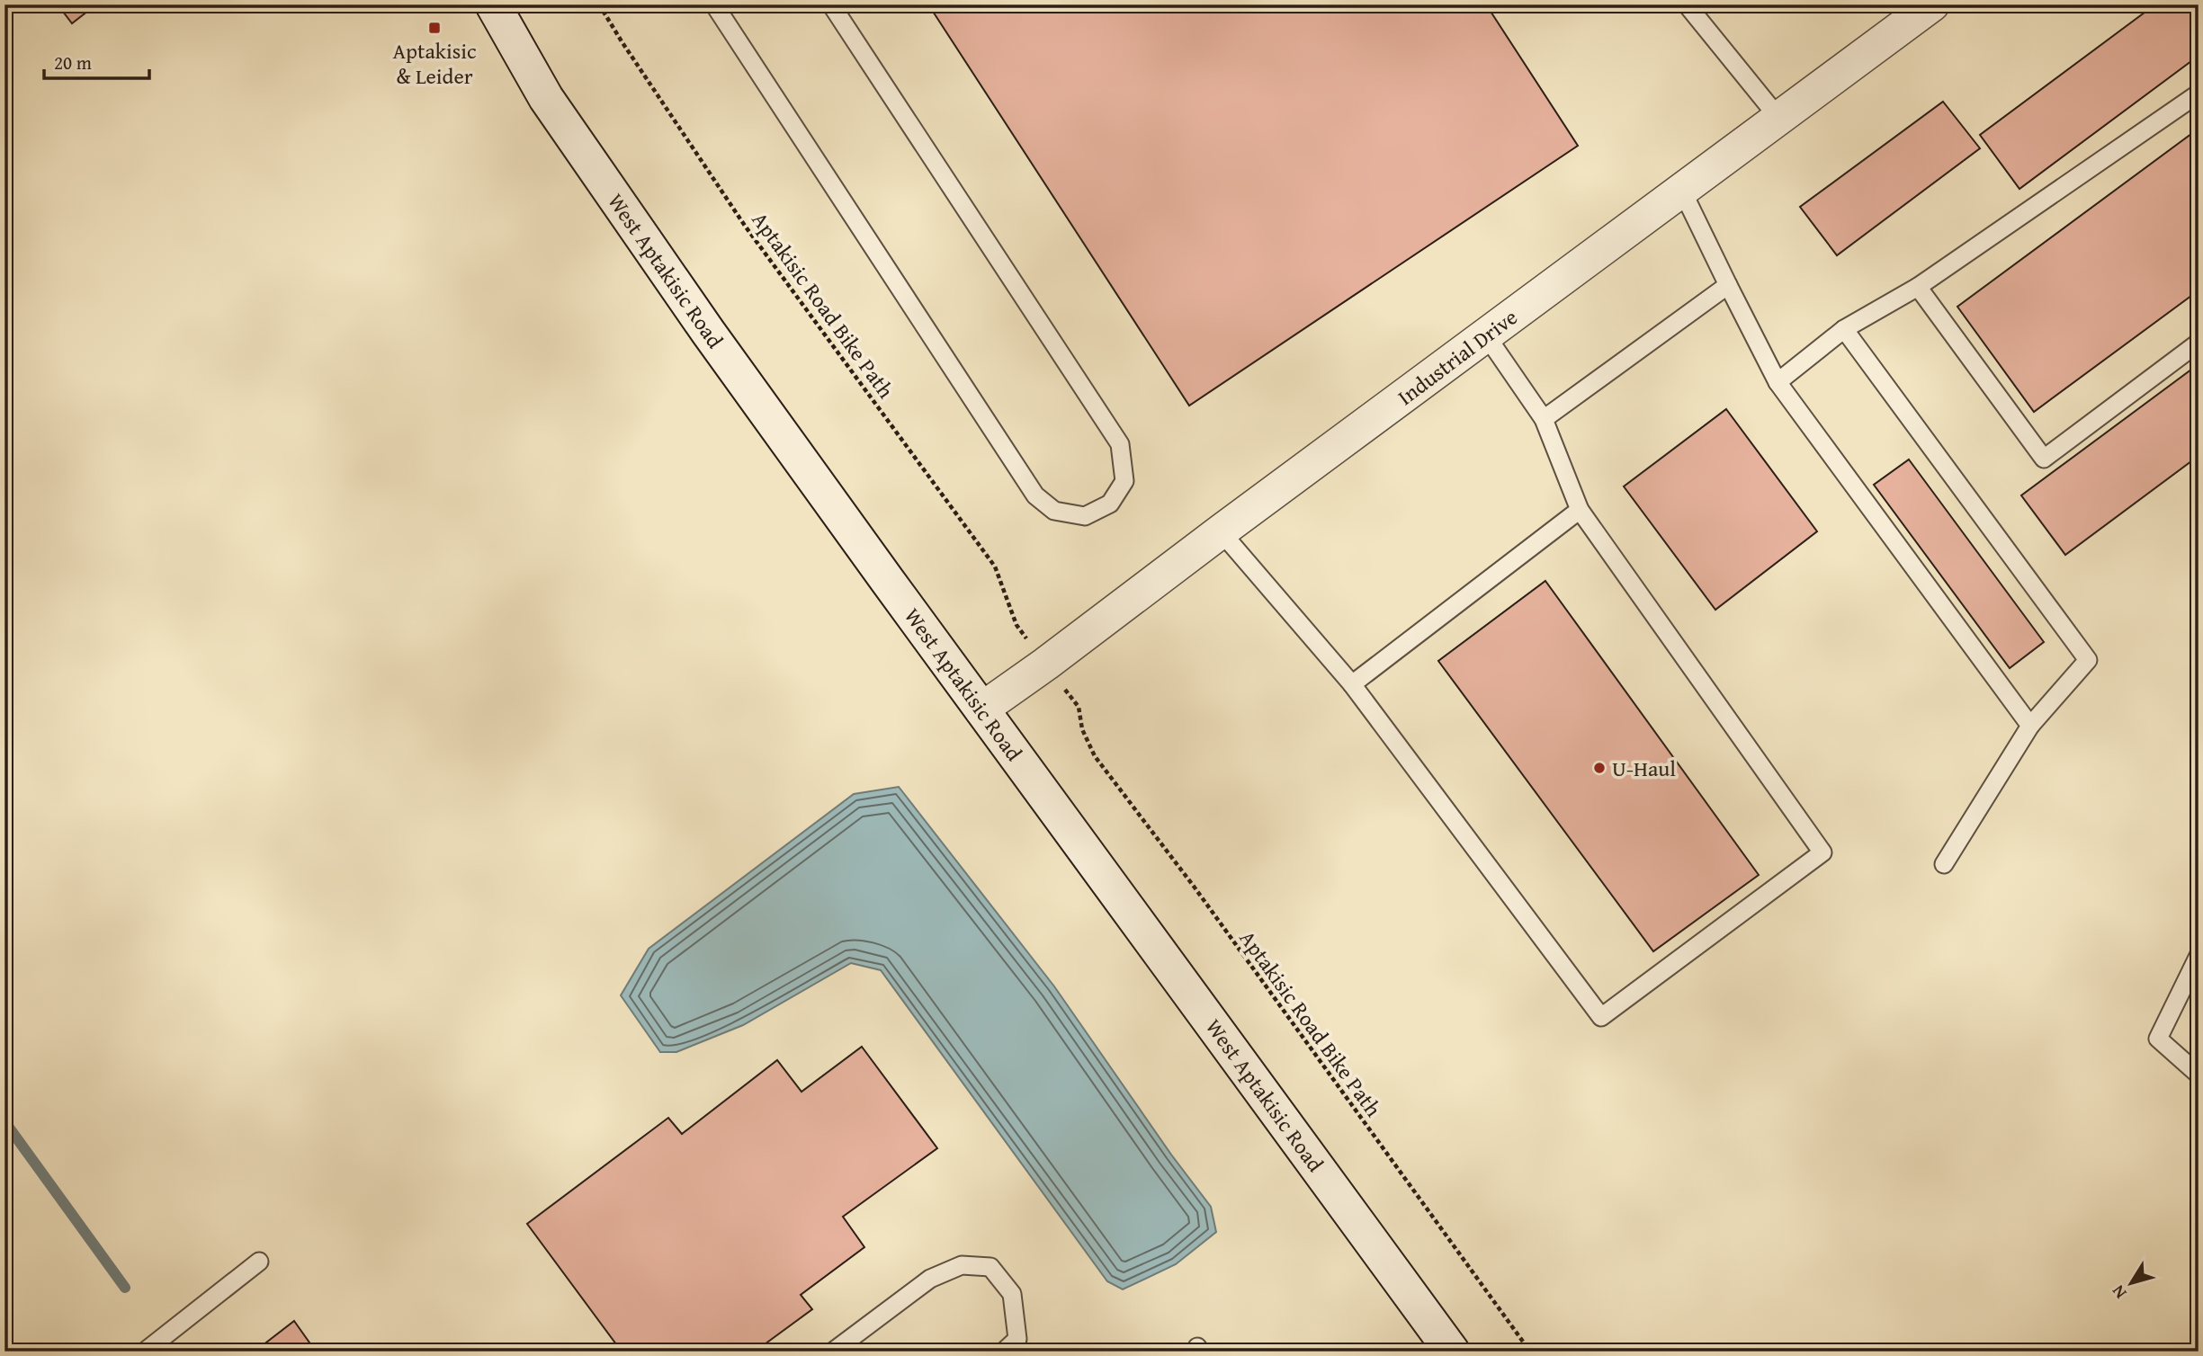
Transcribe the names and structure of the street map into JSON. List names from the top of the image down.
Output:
{
  "streets": {
    "main road": ["West Aptakisic Road"],
    "street": ["Industrial Drive"],
    "path": ["Aptakisic Road Bike Path"]
  },
  "crossings": [
    ["West Aptakisic Road", "Industrial Drive"]
  ],
  "places": {
    "transit": ["Aptakisic & Leider"],
    "other": ["U-Haul"]
  },
  "scale_bar": "20 m",
  "north": "bottom left"
}
